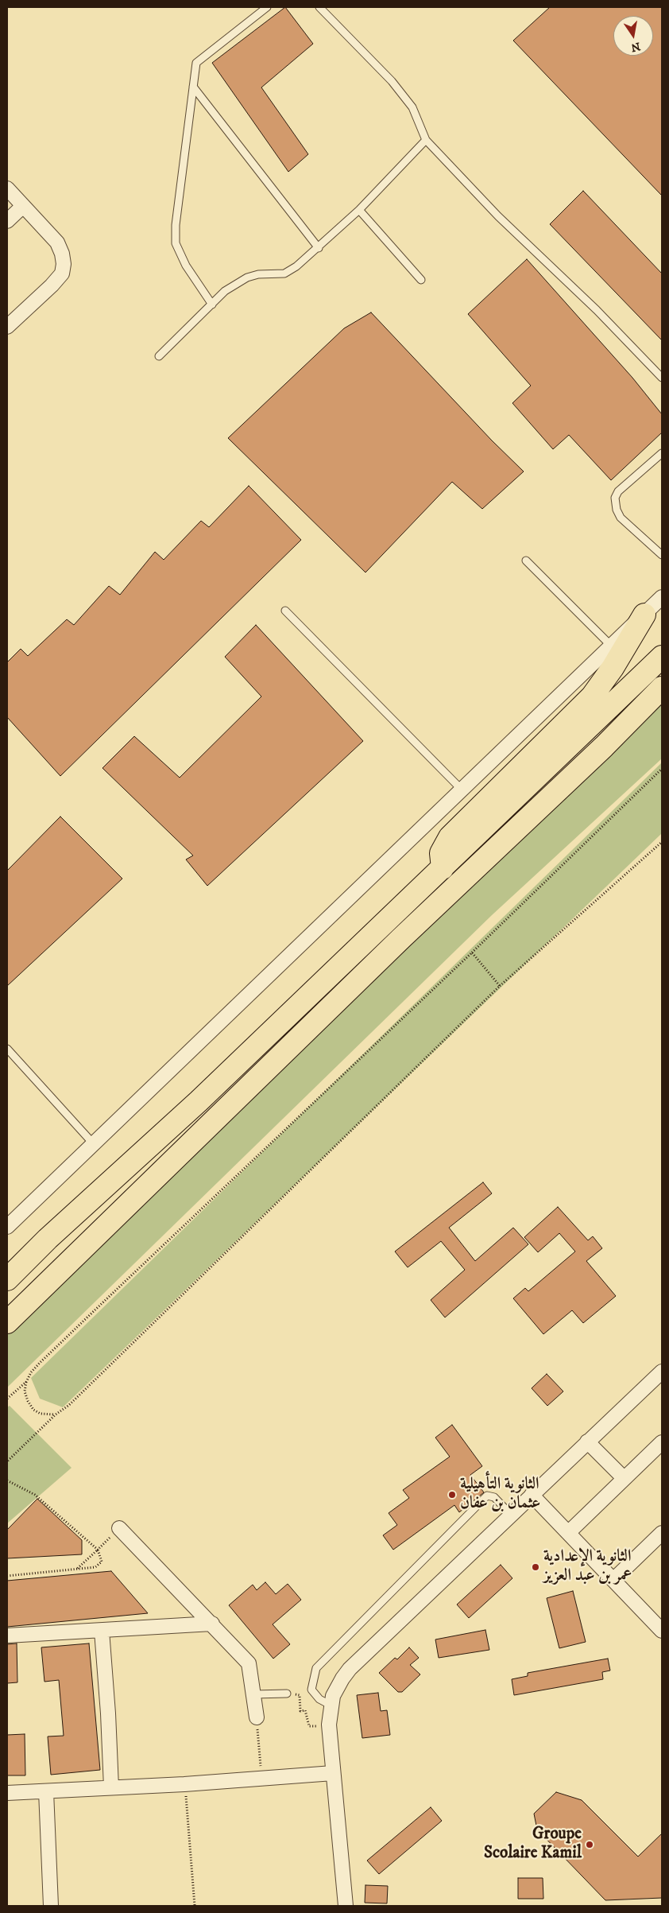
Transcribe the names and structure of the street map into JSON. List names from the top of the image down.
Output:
{
  "places": ["الثانوية التأهيلية عثمان بن عفان", "الثانوية الإعدادية عمر بن عبد العزيز", "Groupe Scolaire Kamil"],
  "north": "bottom"
}
